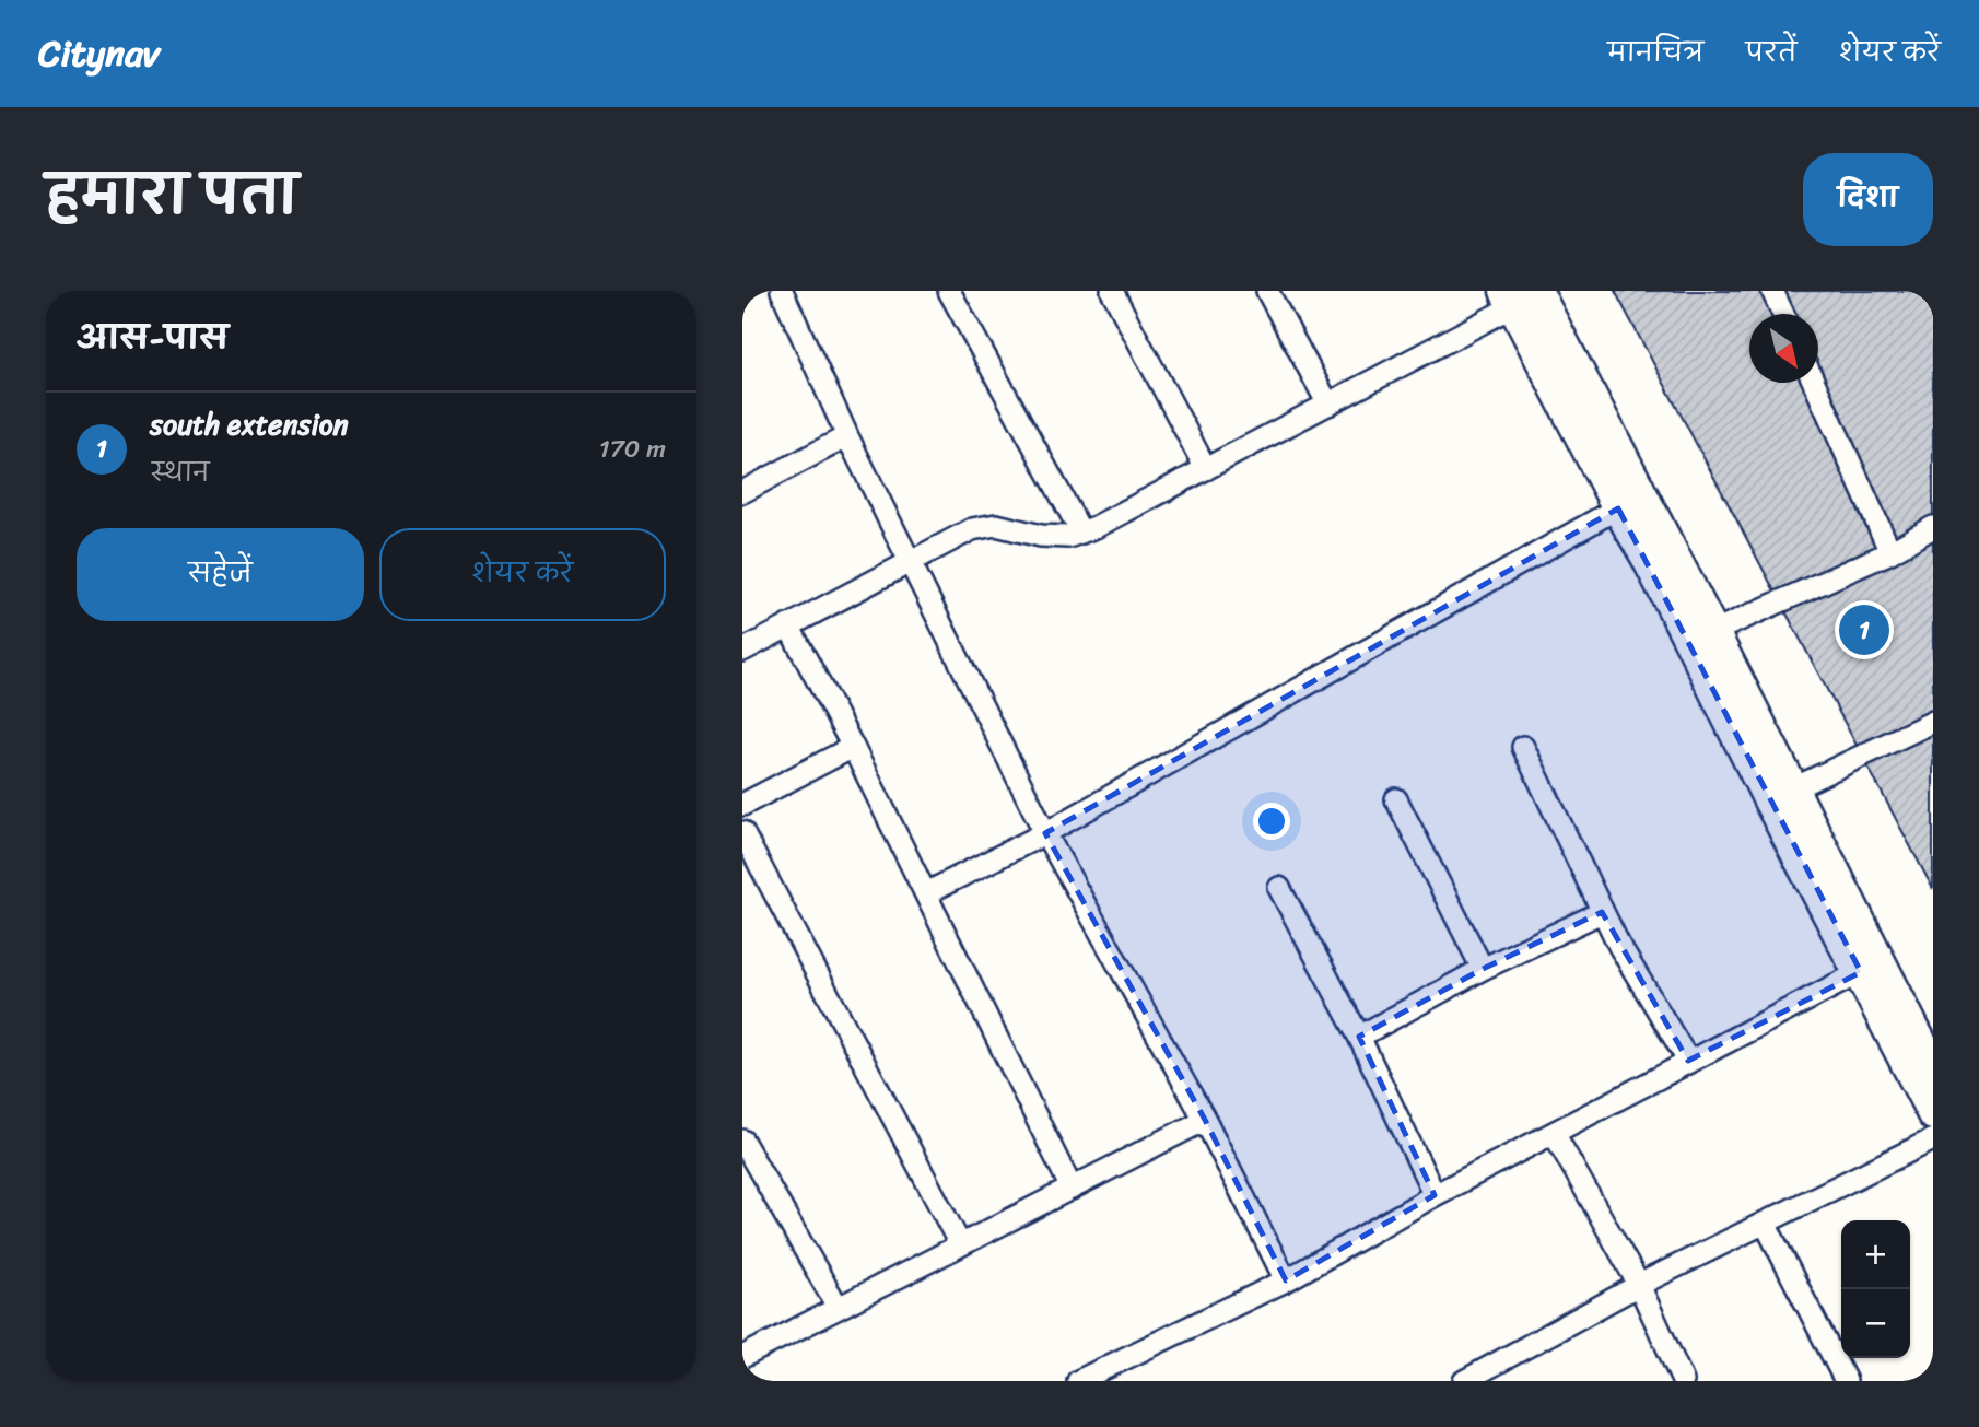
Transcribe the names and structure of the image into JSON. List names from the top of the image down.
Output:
{
  "north": "bottom right",
  "page": {
    "header": "Citynav",
    "nav": ["मानचित्र", "परतें", "शेयर करें"],
    "title": "हमारा पता",
    "buttons": [
      "दिशा",
      ["सहेजें", "शेयर करें"]
    ],
    "heading": "आस-पास",
    "list": [
      {
        "mark": "1",
        "name": "south extension",
        "note": "स्थान",
        "value": "170 m"
      }
    ],
    "pins": "1",
    "map_buttons": ["+", "−"]
  }
}
